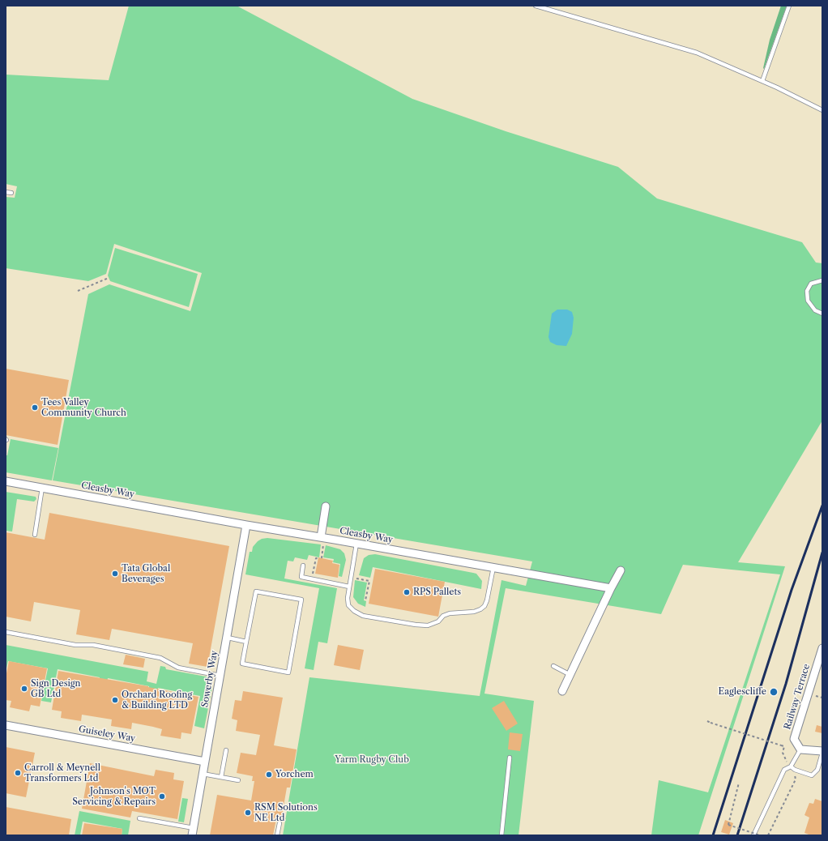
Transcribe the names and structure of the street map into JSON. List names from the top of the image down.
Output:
{
  "streets": {
    "street": [
      "Cleasby Way",
      "Sowerby Way",
      "Railway Terrace",
      "Guiseley Way"
    ]
  },
  "crossings": [
    ["Cleasby Way", "Sowerby Way"],
    ["Sowerby Way", "Guiseley Way"]
  ],
  "parks": ["Yarm Rugby Club"],
  "places": [
    "Tees Valley Community Church",
    "Tata Global Beverages",
    "RPS Pallets",
    "Sign Design GB Ltd",
    "Eaglescliffe",
    "Orchard Roofing & Building LTD",
    "Carroll & Meynell Transformers Ltd",
    "Yorchem",
    "Johnson's MOT Servicing & Repairs",
    "RSM Solutions NE Ltd"
  ]
}
